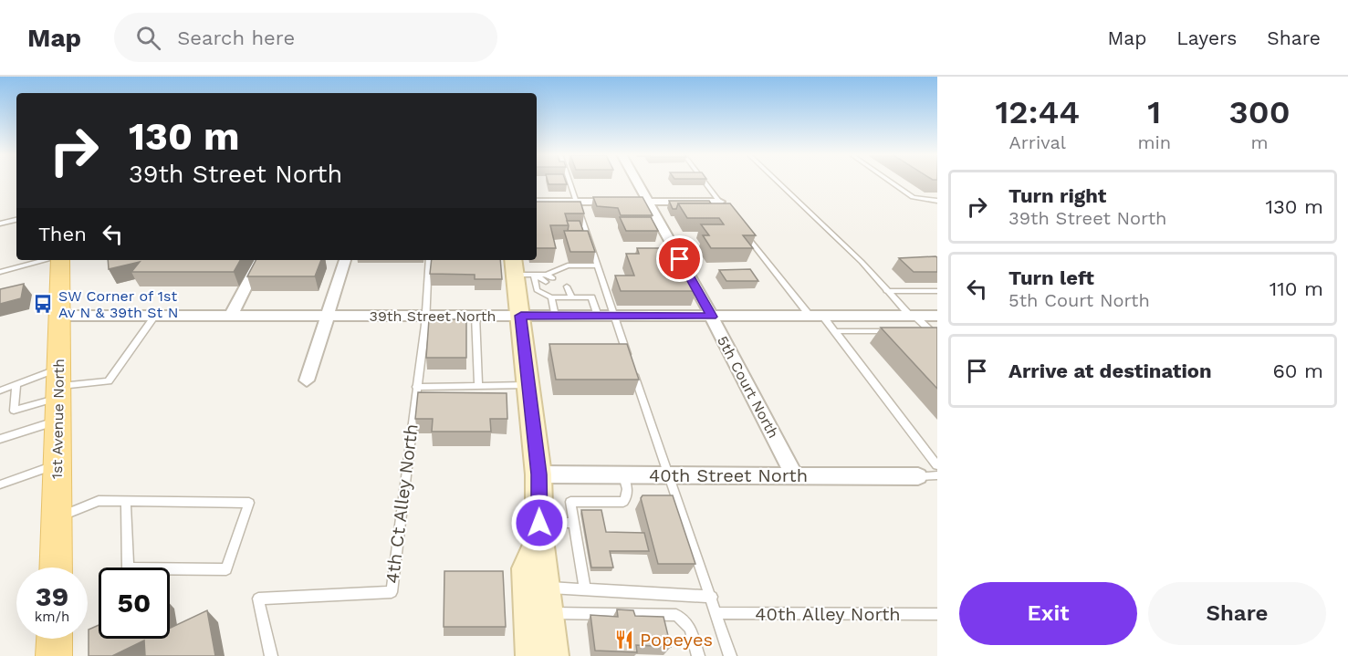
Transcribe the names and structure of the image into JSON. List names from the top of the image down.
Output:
{
  "streets": {
    "main road": ["1st Avenue North"],
    "street": ["39th Street North", "5th Court North", "40th Street North"],
    "lane": ["4th Ct Alley North", "40th Alley North"]
  },
  "crossings": [
    ["39th Street North", "5th Court North"],
    ["39th Street North", "1st Avenue North"],
    ["39th Street North", "4th Ct Alley North"],
    ["5th Court North", "40th Street North"]
  ],
  "places": {
    "bus stop": ["SW Corner of 1st Av N & 39th St N"],
    "restaurant": ["Popeyes"]
  },
  "page": {
    "header": "Map",
    "search": "Search here",
    "nav": ["Map", "Layers", "Share"],
    "eta": [
      "12:44",
      "Arrival",
      "1",
      "min",
      "300",
      "m"
    ],
    "turn": ["130 m", "39th Street North"],
    "list": [
      {
        "name": "Turn right",
        "note": "39th Street North",
        "value": "130 m"
      },
      {
        "name": "Turn left",
        "note": "5th Court North",
        "value": "110 m"
      },
      {
        "name": "Arrive at destination",
        "value": "60 m"
      }
    ],
    "then": "Then",
    "speed": "39 km/h",
    "limit": "50",
    "buttons": ["Exit", "Share"]
  }
}
